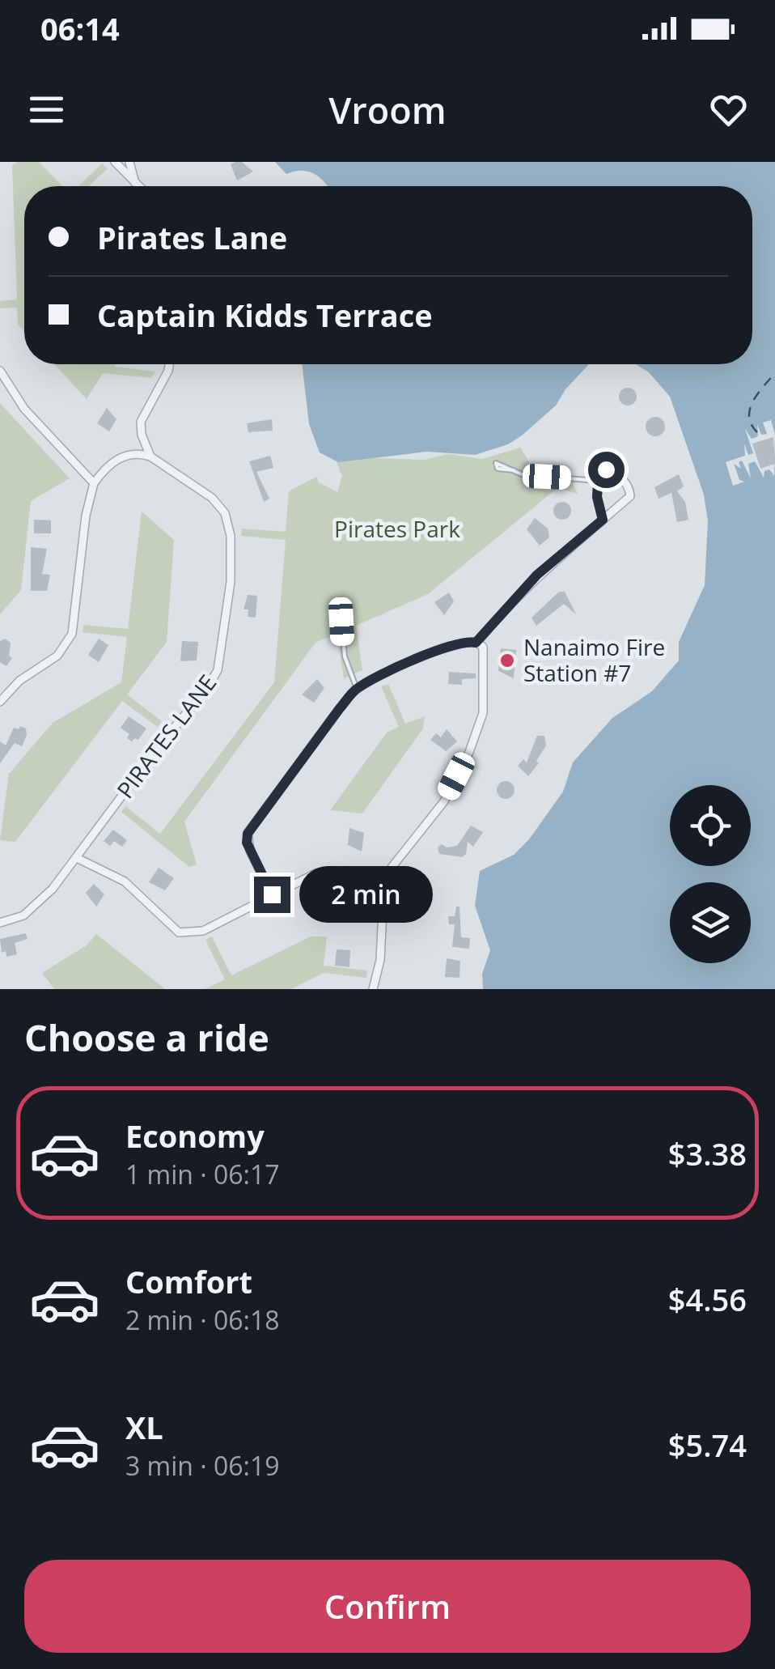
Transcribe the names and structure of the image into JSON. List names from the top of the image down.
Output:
{
  "streets": {
    "street": ["PIRATES LANE"]
  },
  "parks": ["Pirates Park"],
  "places": ["Nanaimo Fire Station #7"],
  "page": {
    "status": "06:14",
    "header": "Vroom",
    "banner": ["Pirates Lane", "Captain Kidds Terrace"],
    "bubble": "2 min",
    "heading": "Choose a ride",
    "list": [
      {
        "name": "Economy",
        "note": "1 min · 06:17",
        "value": "$3.38"
      },
      {
        "name": "Comfort",
        "note": "2 min · 06:18",
        "value": "$4.56"
      },
      {
        "name": "XL",
        "note": "3 min · 06:19",
        "value": "$5.74"
      }
    ],
    "buttons": "Confirm"
  }
}
